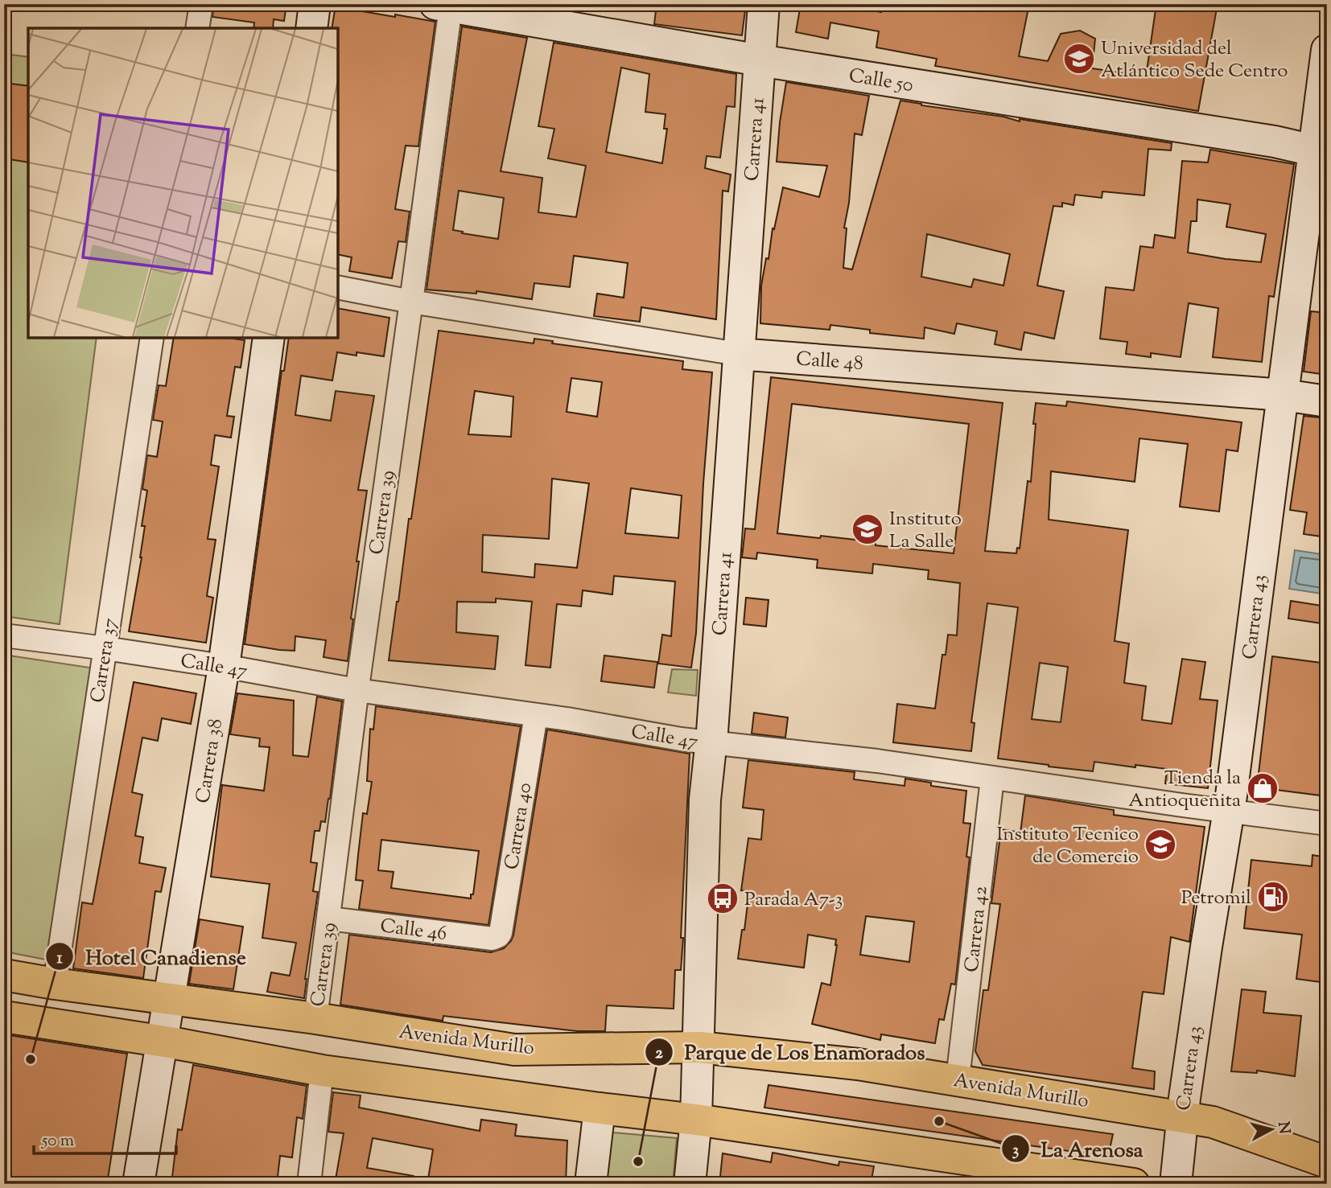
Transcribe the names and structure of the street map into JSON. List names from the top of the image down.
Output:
{
  "streets": {
    "main road": ["Avenida Murillo"],
    "street": [
      "Calle 50",
      "Carrera 41",
      "Calle 48",
      "Carrera 39",
      "Carrera 43",
      "Carrera 37",
      "Calle 47",
      "Carrera 38",
      "Carrera 40",
      "Calle 46",
      "Carrera 42"
    ]
  },
  "crossings": [
    ["Calle 50", "Carrera 41"],
    ["Calle 50", "Carrera 39"],
    ["Calle 50", "Carrera 43"],
    ["Carrera 41", "Calle 48"],
    ["Carrera 41", "Calle 47"],
    ["Carrera 41", "Avenida Murillo"],
    ["Calle 48", "Carrera 39"],
    ["Calle 48", "Carrera 43"],
    ["Carrera 39", "Calle 47"],
    ["Carrera 39", "Calle 46"],
    ["Carrera 39", "Avenida Murillo"],
    ["Carrera 43", "Calle 47"],
    ["Carrera 43", "Avenida Murillo"],
    ["Carrera 37", "Calle 47"],
    ["Carrera 37", "Avenida Murillo"],
    ["Calle 47", "Carrera 38"],
    ["Calle 47", "Carrera 40"],
    ["Calle 47", "Carrera 42"],
    ["Carrera 38", "Avenida Murillo"],
    ["Carrera 40", "Calle 46"],
    ["Carrera 42", "Avenida Murillo"]
  ],
  "places": {
    "school or university": ["Universidad del Atlántico Sede Centro", "Instituto La Salle", "Instituto Tecnico de Comercio"],
    "shop": ["Tienda la Antioqueñita"],
    "fuel station": ["Petromil"],
    "bus stop": ["Parada A7-3"],
    "other": ["Hotel Canadiense", "La Arenosa", "Parque de Los Enamorados"]
  },
  "scale_bar": "50 m",
  "north": "right"
}
